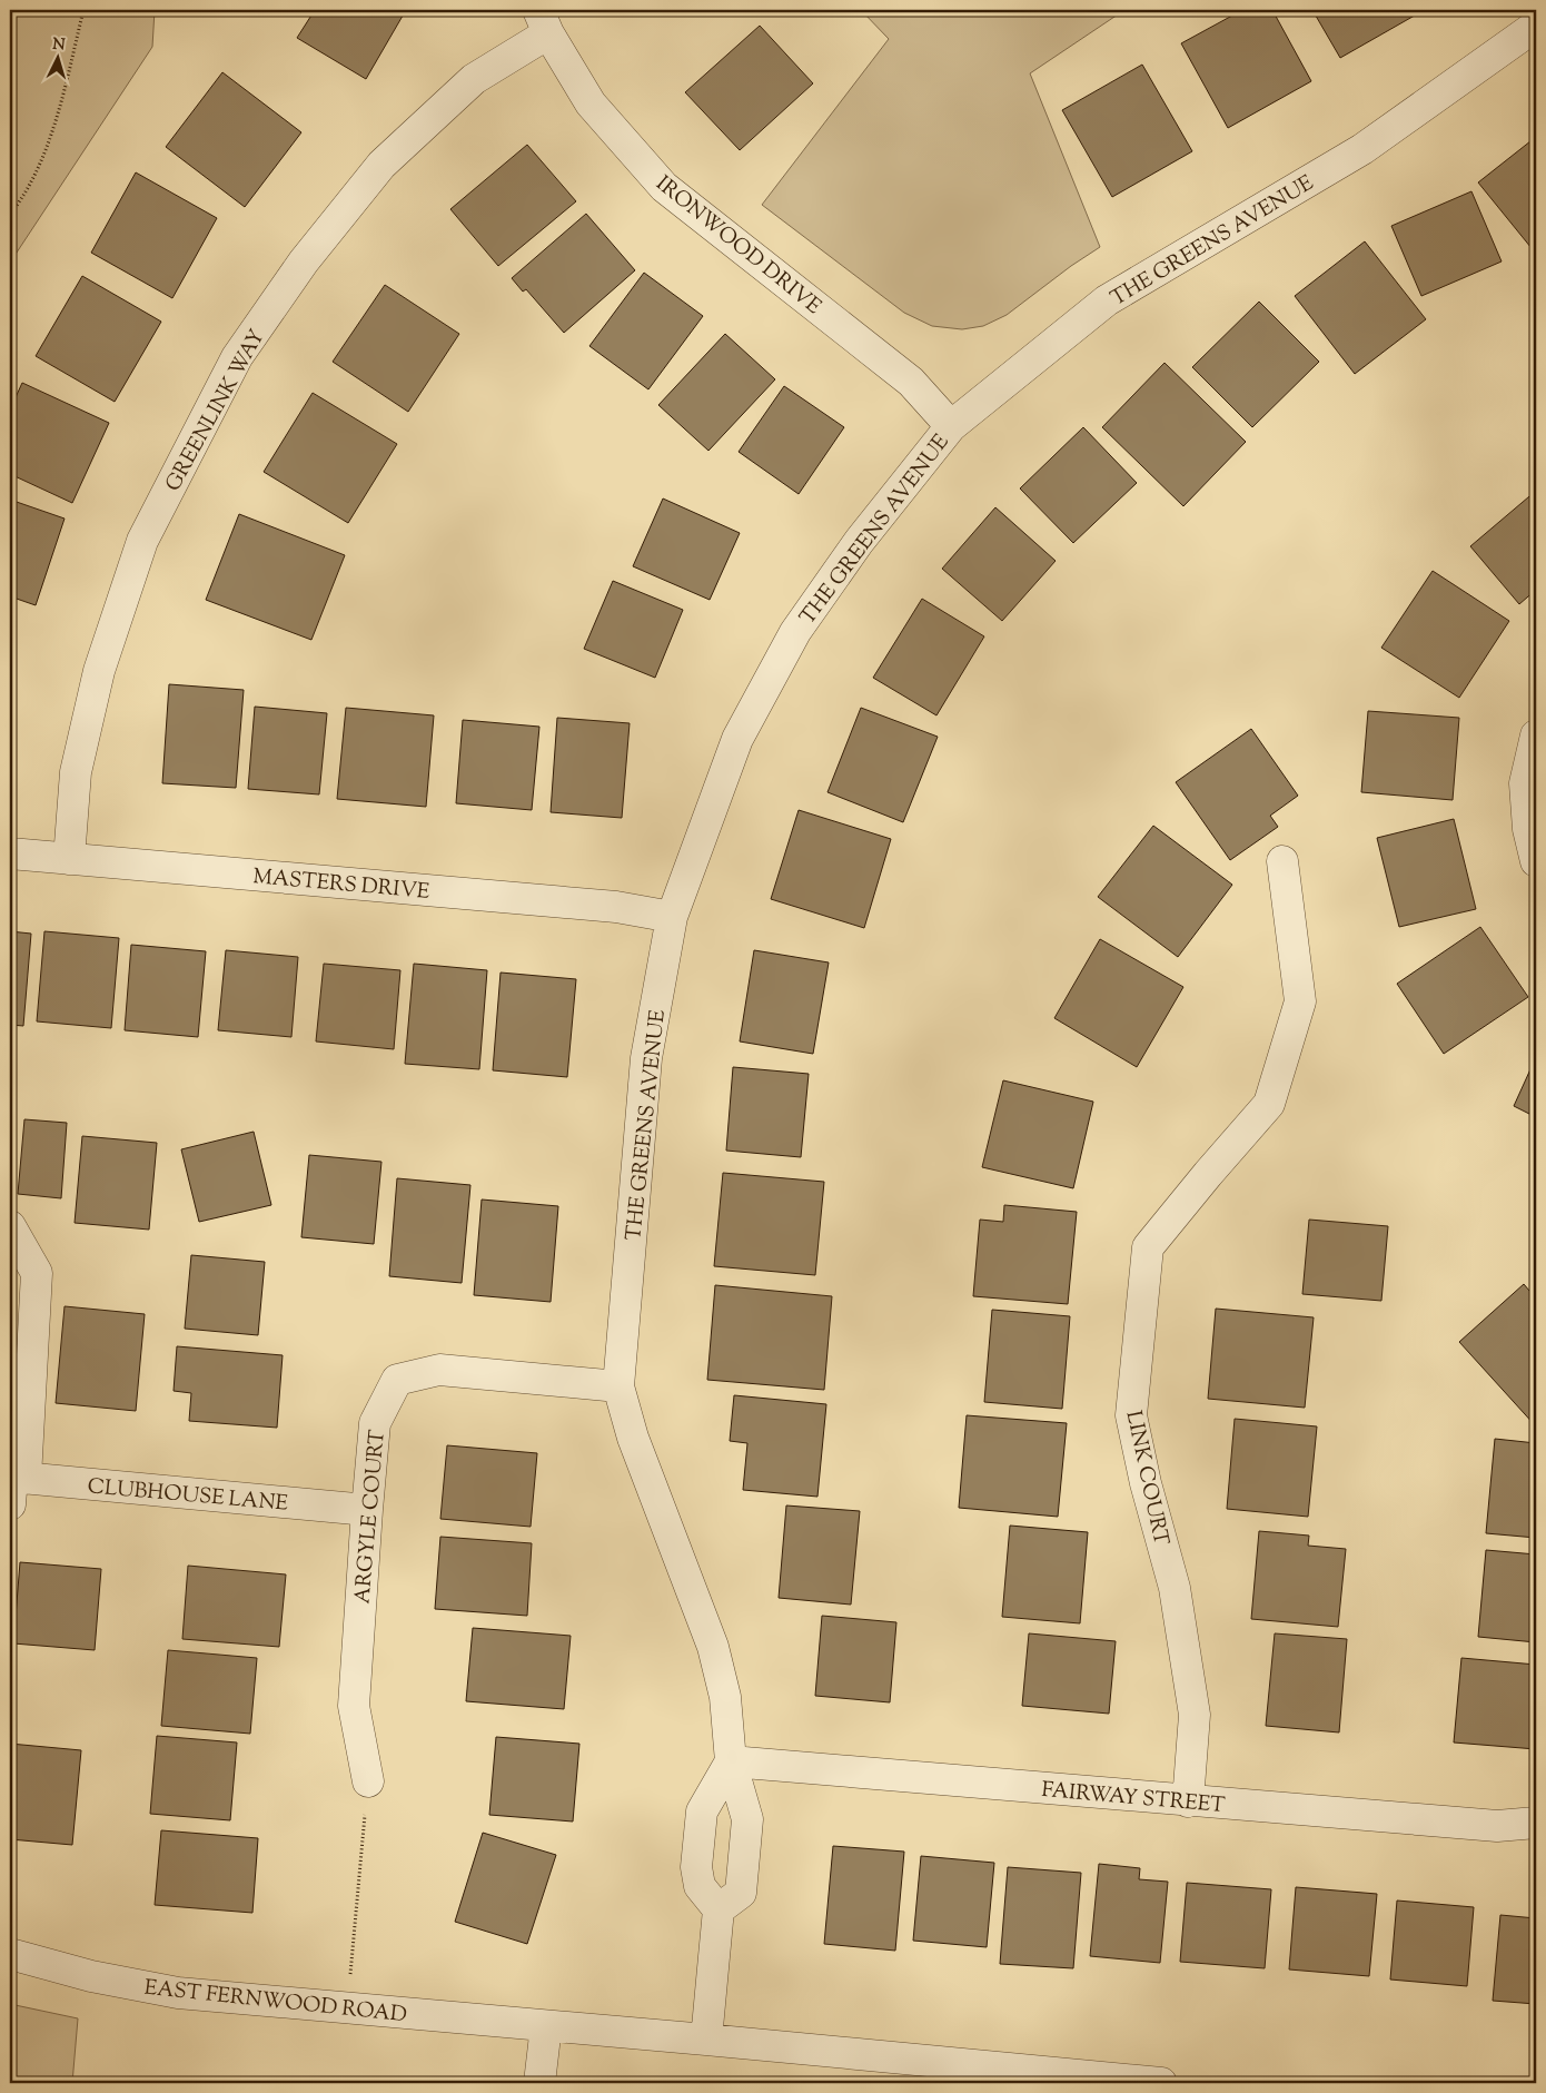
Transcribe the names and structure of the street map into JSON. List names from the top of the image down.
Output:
{
  "streets": {
    "street": [
      "THE GREENS AVENUE",
      "IRONWOOD DRIVE",
      "GREENLINK WAY",
      "MASTERS DRIVE",
      "LINK COURT",
      "CLUBHOUSE LANE",
      "ARGYLE COURT",
      "FAIRWAY STREET",
      "EAST FERNWOOD ROAD"
    ]
  },
  "crossings": [
    ["THE GREENS AVENUE", "IRONWOOD DRIVE"],
    ["THE GREENS AVENUE", "MASTERS DRIVE"],
    ["THE GREENS AVENUE", "ARGYLE COURT"],
    ["THE GREENS AVENUE", "FAIRWAY STREET"],
    ["IRONWOOD DRIVE", "GREENLINK WAY"],
    ["GREENLINK WAY", "MASTERS DRIVE"],
    ["LINK COURT", "FAIRWAY STREET"],
    ["CLUBHOUSE LANE", "ARGYLE COURT"]
  ],
  "north": "top"
}
